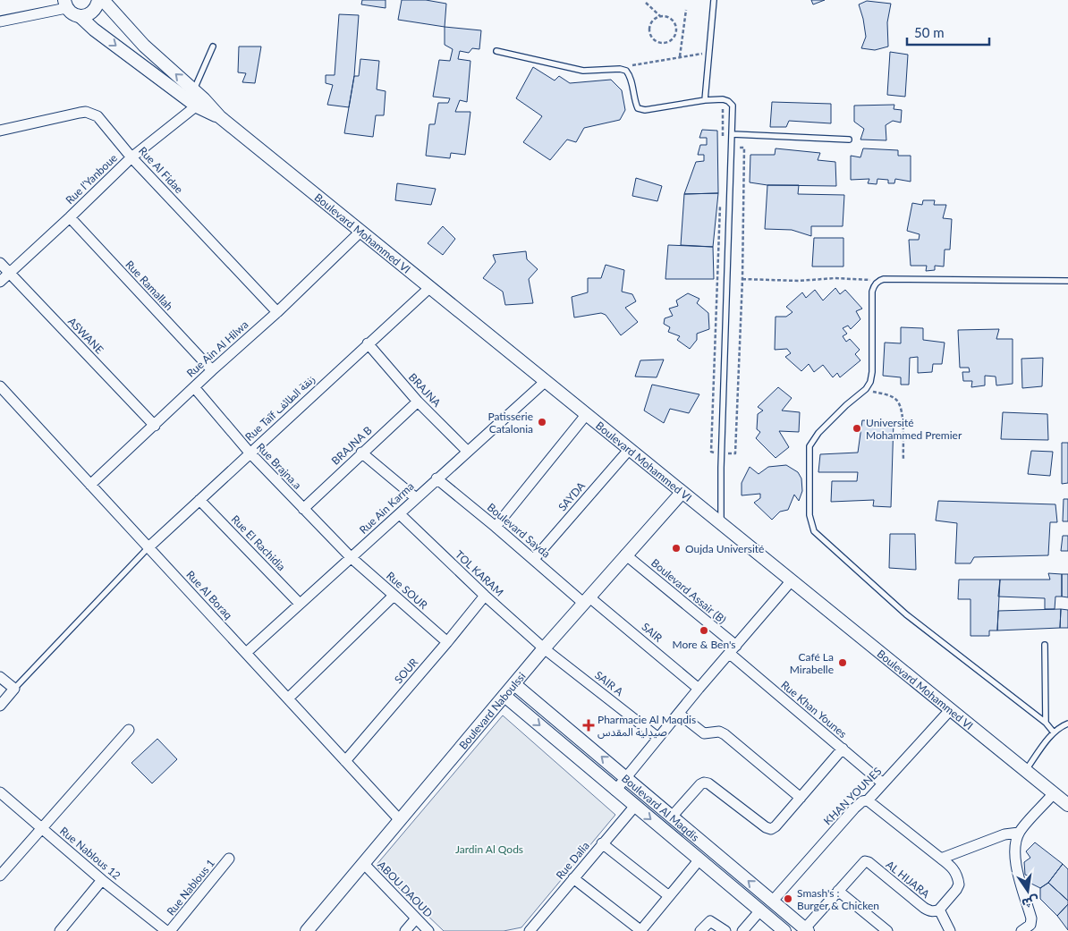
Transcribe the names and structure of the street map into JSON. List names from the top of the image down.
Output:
{
  "streets": {
    "street": [
      "Rue Al Fidae",
      "Rue l’Yanboue",
      "Boulevard Mohammed VI",
      "Rue Ramallah",
      "ASWANE",
      "Rue Ain Al Hilwa",
      "BRAJNA",
      "Rue Taïf زنقة الطائف",
      "BRAJNA B",
      "Rue Brajna.a",
      "SAYDA",
      "Rue Ain Karma",
      "Boulevard Sayda",
      "Rue El Rachidia",
      "TOL KARAM",
      "Rue SOUR",
      "Boulevard Assair (B)",
      "Rue Al Boraq",
      "SAIR",
      "SOUR",
      "SAIR A",
      "Rue Khan Younes",
      "Boulevard Naboulssi",
      "KHAN YOUNES",
      "Boulevard Al Maqdis",
      "Rue Nablous 12",
      "Rue Dalia",
      "AL HIJARA",
      "Rue Nablous 1",
      "ABOU DAOUD"
    ]
  },
  "crossings": [
    ["Rue Al Fidae", "Rue l’Yanboue"],
    ["Rue Al Fidae", "Rue Ain Al Hilwa"],
    ["Rue l’Yanboue", "Boulevard Mohammed VI"],
    ["Rue l’Yanboue", "Rue Ramallah"],
    ["Rue l’Yanboue", "ASWANE"],
    ["Boulevard Mohammed VI", "Rue Ain Al Hilwa"],
    ["Boulevard Mohammed VI", "Rue Taïf زنقة الطائف"],
    ["Boulevard Mohammed VI", "SAYDA"],
    ["Boulevard Mohammed VI", "Rue Ain Karma"],
    ["Boulevard Mohammed VI", "Boulevard Naboulssi"],
    ["Boulevard Mohammed VI", "KHAN YOUNES"],
    ["Rue Ramallah", "Rue Ain Al Hilwa"],
    ["ASWANE", "Rue Ain Al Hilwa"],
    ["Rue Ain Al Hilwa", "Rue Brajna.a"],
    ["Rue Ain Al Hilwa", "Rue Al Boraq"],
    ["BRAJNA", "Rue Taïf زنقة الطائف"],
    ["BRAJNA", "BRAJNA B"],
    ["BRAJNA", "Rue Ain Karma"],
    ["Rue Taïf زنقة الطائف", "Rue Brajna.a"],
    ["Rue Taïf زنقة الطائف", "Rue El Rachidia"],
    ["Rue Taïf زنقة الطائف", "Rue Al Boraq"],
    ["BRAJNA B", "Rue Brajna.a"],
    ["Rue Brajna.a", "Rue Ain Karma"],
    ["Rue Brajna.a", "Rue SOUR"],
    ["SAYDA", "Boulevard Sayda"],
    ["Rue Ain Karma", "Boulevard Sayda"],
    ["Rue Ain Karma", "Rue El Rachidia"],
    ["Rue Ain Karma", "TOL KARAM"],
    ["Rue Ain Karma", "Rue SOUR"],
    ["Rue Ain Karma", "Rue Al Boraq"],
    ["Boulevard Sayda", "SAIR"],
    ["Boulevard Sayda", "Boulevard Naboulssi"],
    ["TOL KARAM", "SOUR"],
    ["TOL KARAM", "SAIR A"],
    ["TOL KARAM", "Boulevard Naboulssi"],
    ["Rue SOUR", "SOUR"],
    ["Boulevard Assair (B)", "Rue Khan Younes"],
    ["Boulevard Assair (B)", "Boulevard Naboulssi"],
    ["Rue Al Boraq", "SOUR"],
    ["Rue Al Boraq", "Boulevard Naboulssi"],
    ["SAIR", "Boulevard Naboulssi"],
    ["SAIR A", "Boulevard Naboulssi"],
    ["Rue Khan Younes", "KHAN YOUNES"],
    ["Boulevard Naboulssi", "Boulevard Al Maqdis"],
    ["Boulevard Naboulssi", "ABOU DAOUD"],
    ["KHAN YOUNES", "Boulevard Al Maqdis"],
    ["Boulevard Al Maqdis", "Rue Dalia"]
  ],
  "parks": ["Jardin Al Qods"],
  "places": {
    "other": [
      "Patisserie Catalonia",
      "Université Mohammed Premier",
      "Oujda Université",
      "More & Ben's",
      "Café La Mirabelle",
      "Smash's : Burger & Chicken"
    ],
    "health": ["Pharmacie Al Maqdis صيدلية المقدس"]
  },
  "scale_bar": "50 m",
  "north": "bottom"
}
